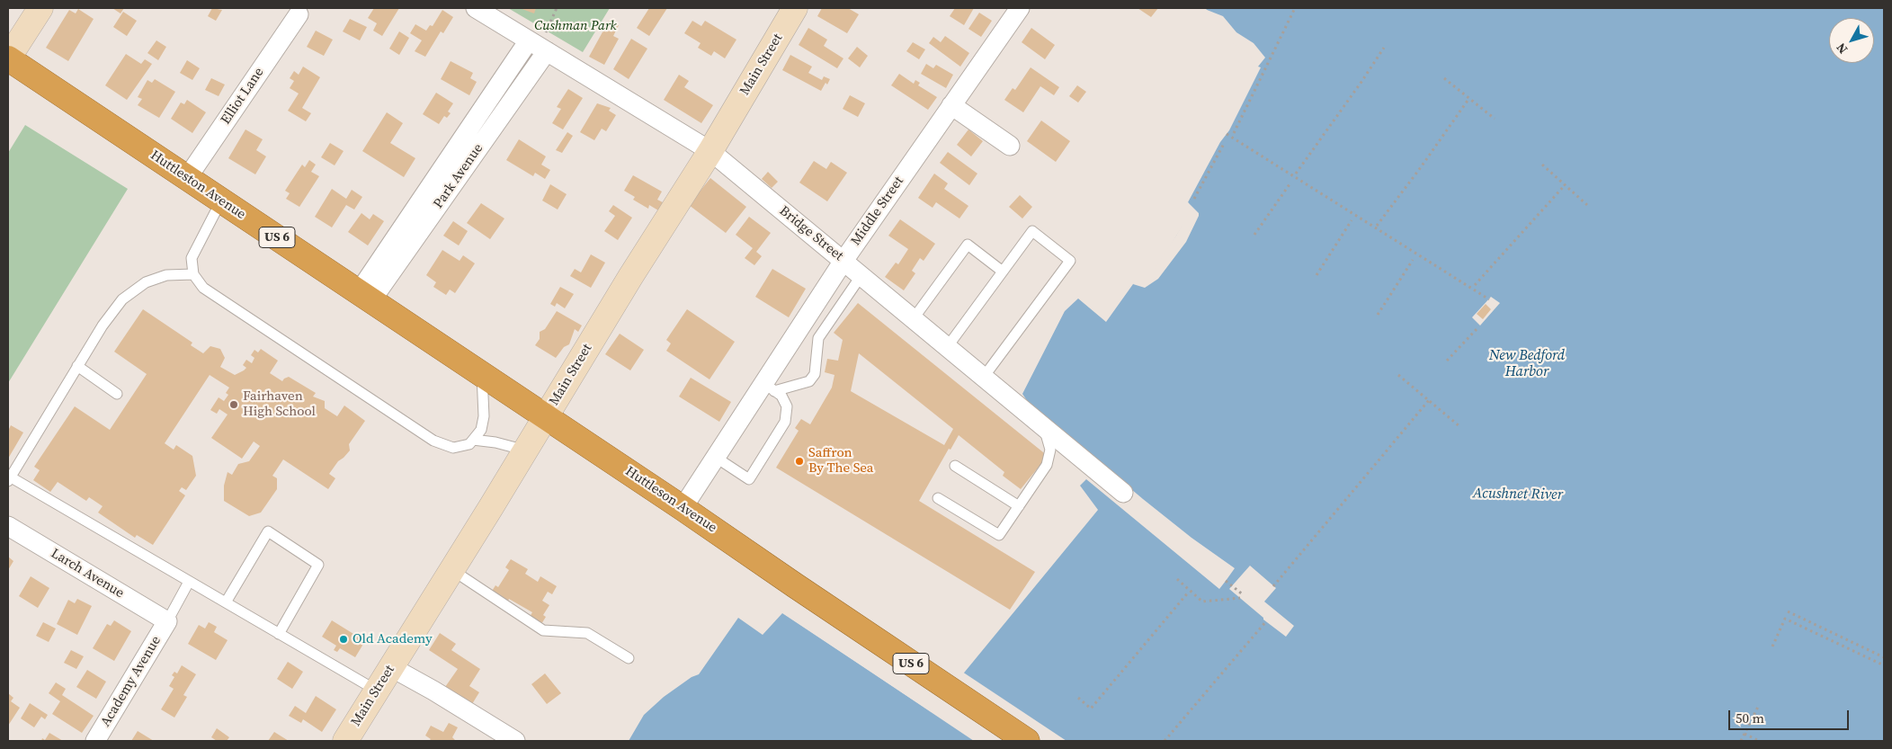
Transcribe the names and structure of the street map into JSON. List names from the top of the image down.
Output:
{
  "streets": {
    "highway": ["Huttleston Avenue", "US 6", "Huttleson Avenue"],
    "main road": ["Main Street"],
    "street": [
      "Elliot Lane",
      "Park Avenue",
      "Middle Street",
      "Bridge Street",
      "Larch Avenue",
      "Academy Avenue"
    ]
  },
  "crossings": [
    ["Main Street", "Huttleston Avenue"],
    ["Main Street", "Bridge Street"],
    ["Main Street", "Huttleson Avenue"],
    ["Elliot Lane", "Huttleston Avenue"],
    ["Park Avenue", "Huttleston Avenue"],
    ["Park Avenue", "Bridge Street"],
    ["Huttleston Avenue", "Huttleson Avenue"],
    ["Middle Street", "Bridge Street"],
    ["Middle Street", "Huttleson Avenue"],
    ["Larch Avenue", "Academy Avenue"]
  ],
  "water": ["New Bedford Harbor", "Acushnet River"],
  "parks": ["Cushman Park"],
  "places": ["Fairhaven High School", "Saffron By The Sea", "Old Academy"],
  "scale_bar": "50 m",
  "north": "bottom left"
}
